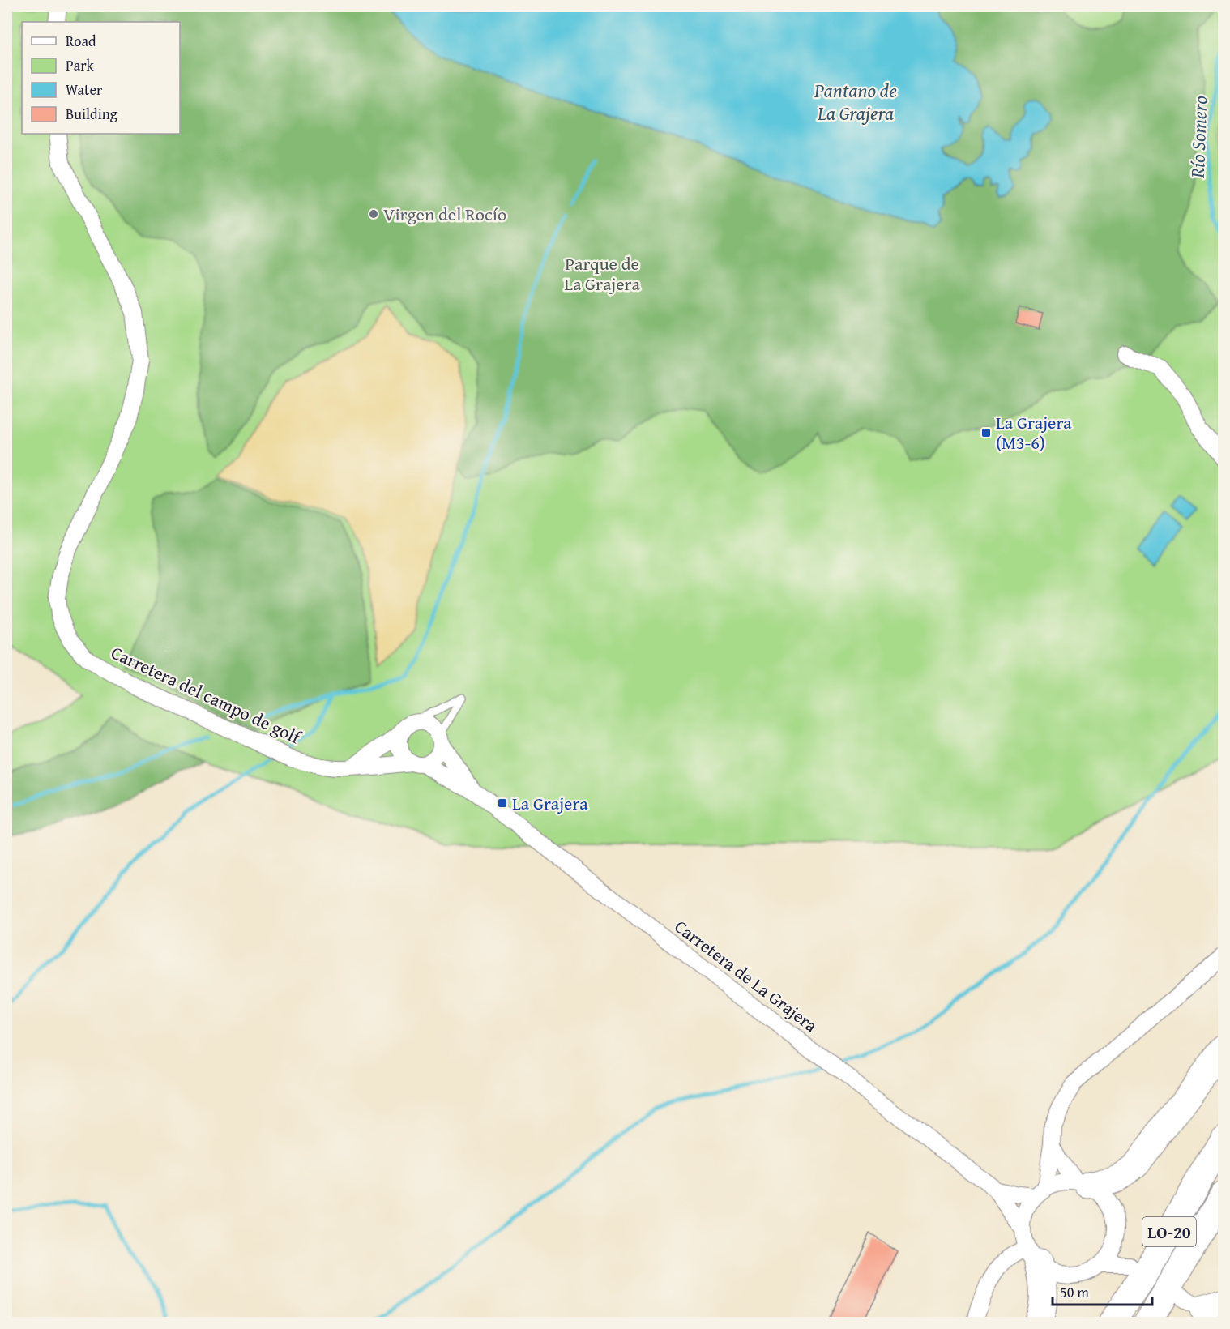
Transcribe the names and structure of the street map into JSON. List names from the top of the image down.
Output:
{
  "streets": {
    "highway": ["LO-20"],
    "street": ["Carretera del campo de golf", "Carretera de La Grajera"]
  },
  "crossings": [
    ["Carretera del campo de golf", "Carretera de La Grajera"]
  ],
  "water": ["Pantano de La Grajera", "Río Somero"],
  "parks": ["Parque de La Grajera"],
  "places": {
    "other": ["Virgen del Rocío"],
    "transit": ["La Grajera (M3-6)", "La Grajera"]
  },
  "legend": [
    "Road",
    "Park",
    "Water",
    "Building"
  ],
  "scale_bar": "50 m"
}
